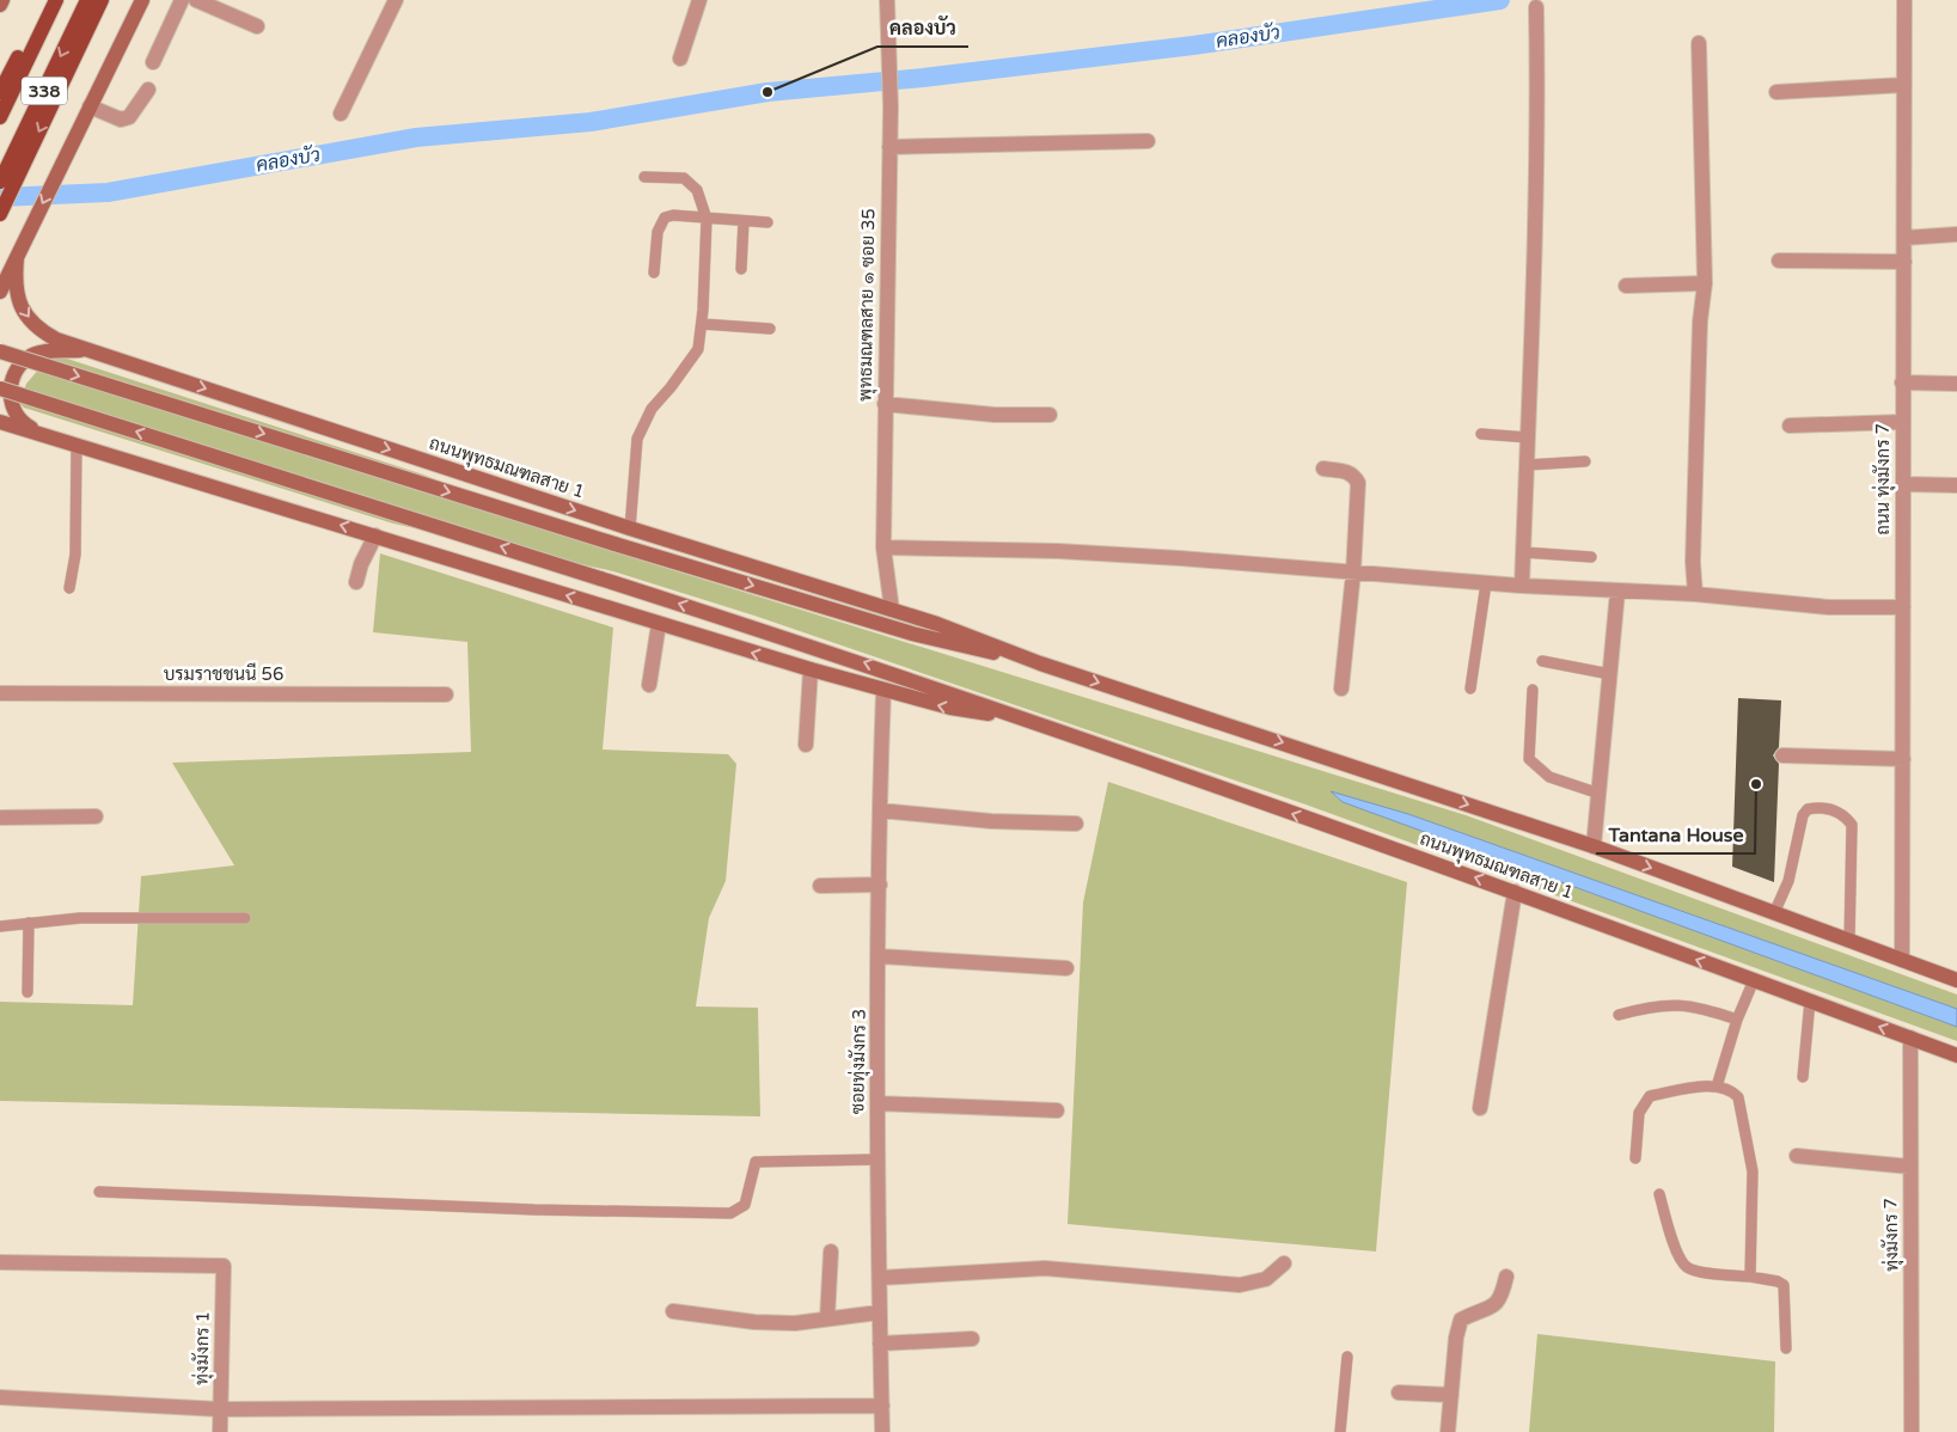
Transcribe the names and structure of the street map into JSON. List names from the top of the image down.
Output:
{
  "streets": {
    "main road": ["338", "ถนนพุทธมณฑลสาย 1"],
    "street": [
      "พุทธมณฑลสาย ๑ ซอย 35",
      "ถนน ทุ่งมังกร 7",
      "บรมราชชนนี 56",
      "ซอยทุ่งมังกร 3",
      "ทุ่งมังกร 7",
      "ทุ่งมังกร 1"
    ]
  },
  "crossings": [
    ["338", "ถนนพุทธมณฑลสาย 1"],
    ["พุทธมณฑลสาย ๑ ซอย 35", "ถนนพุทธมณฑลสาย 1"],
    ["ถนนพุทธมณฑลสาย 1", "ถนน ทุ่งมังกร 7"],
    ["ถนนพุทธมณฑลสาย 1", "ซอยทุ่งมังกร 3"],
    ["ถนนพุทธมณฑลสาย 1", "ทุ่งมังกร 7"]
  ],
  "water": ["คลองบัว"],
  "places": ["คลองบัว", "Tantana House"]
}
